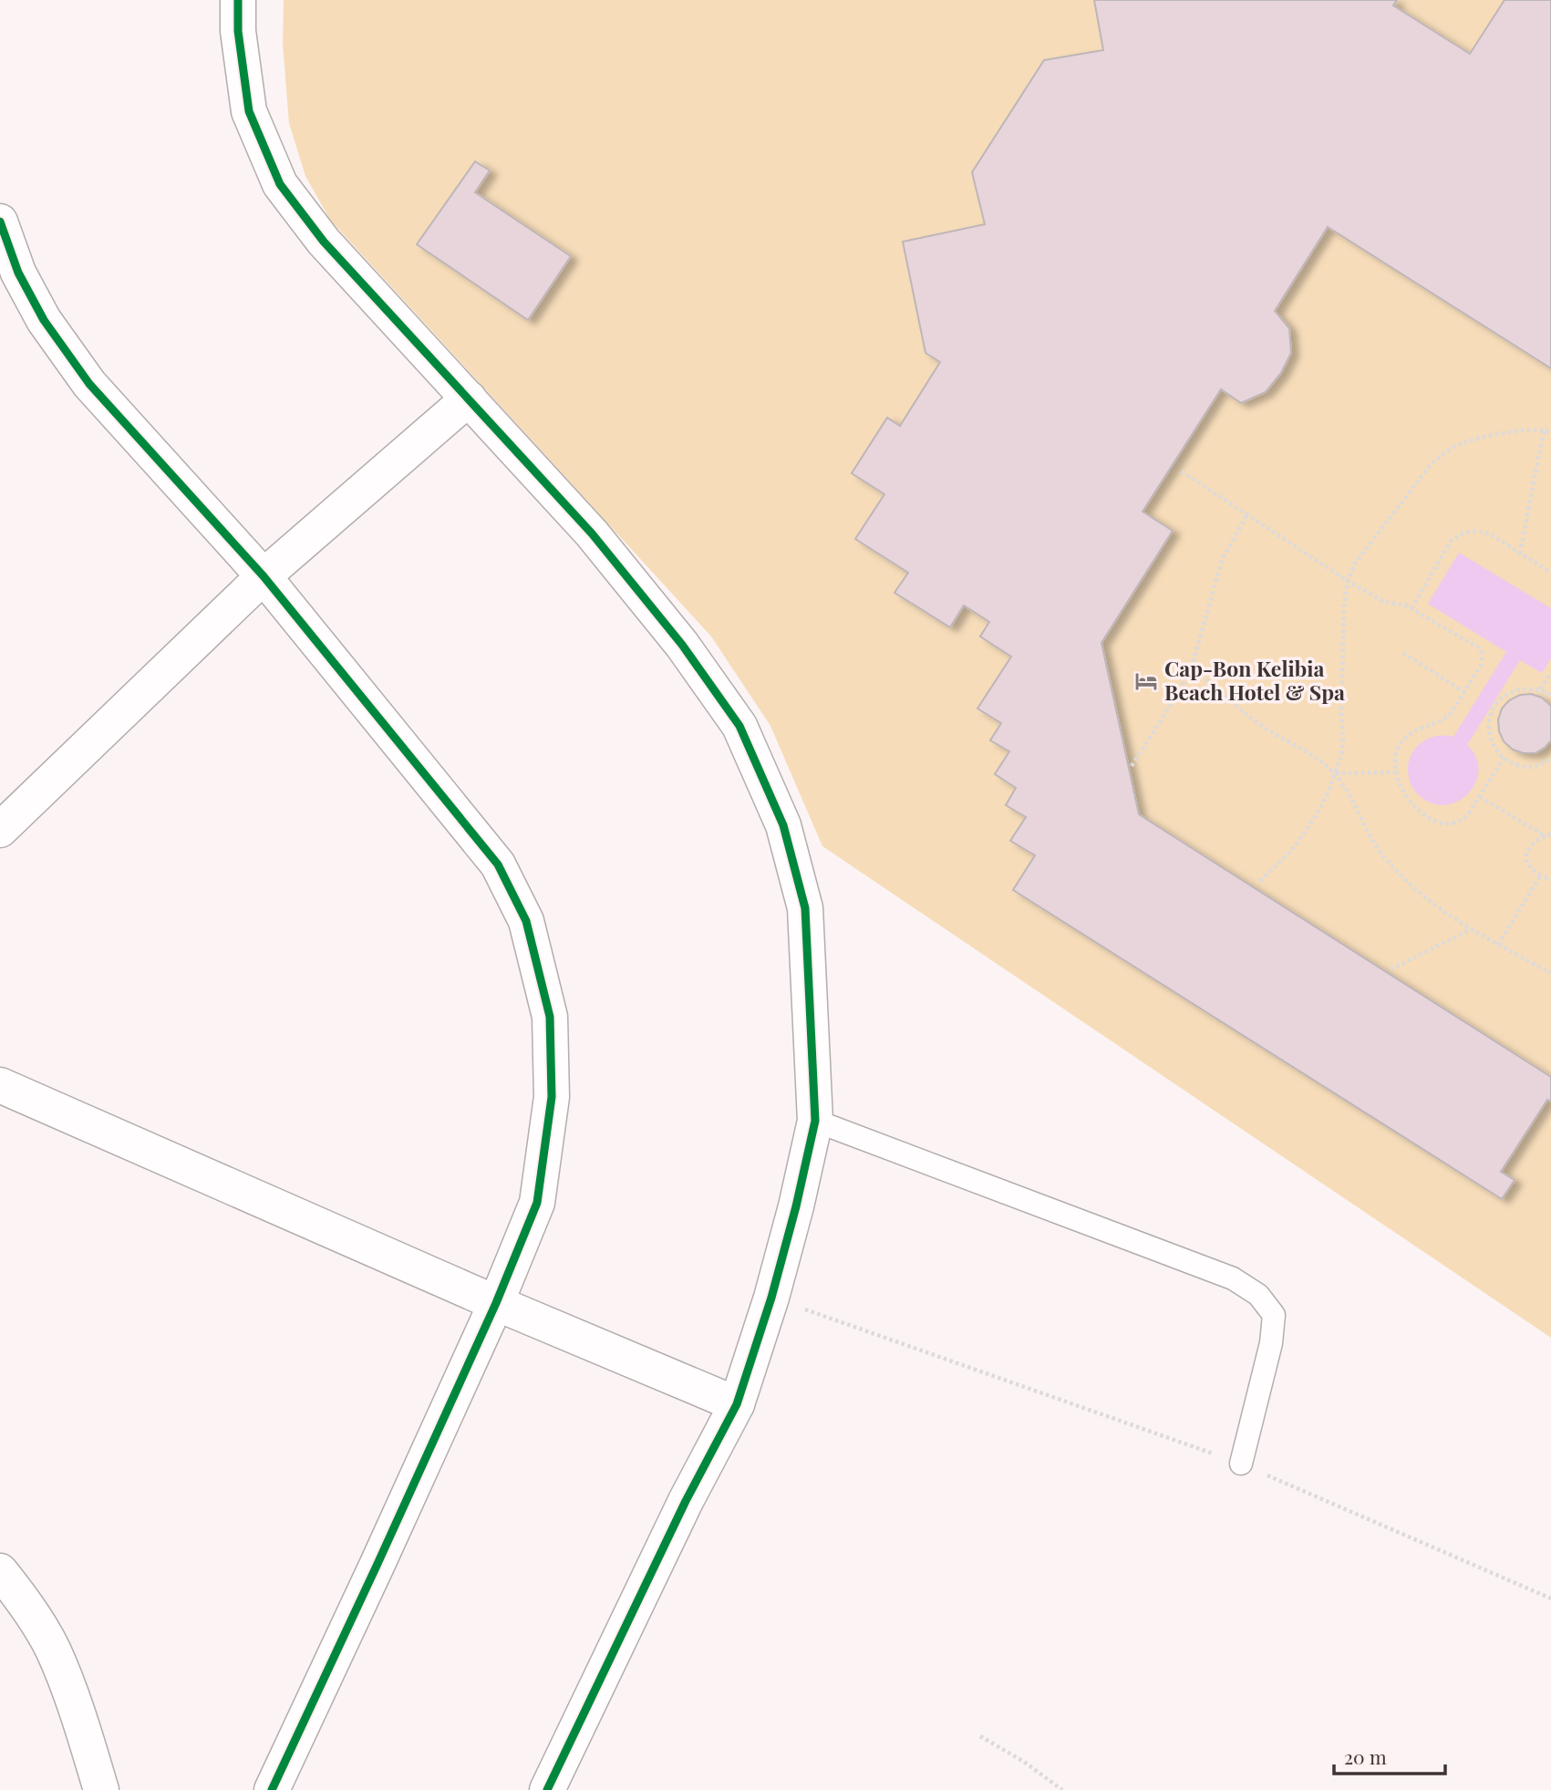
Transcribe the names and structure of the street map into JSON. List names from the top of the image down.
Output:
{
  "places": {
    "hotel": ["Cap-Bon Kelibia Beach Hotel & Spa"]
  },
  "scale_bar": "20 m"
}
